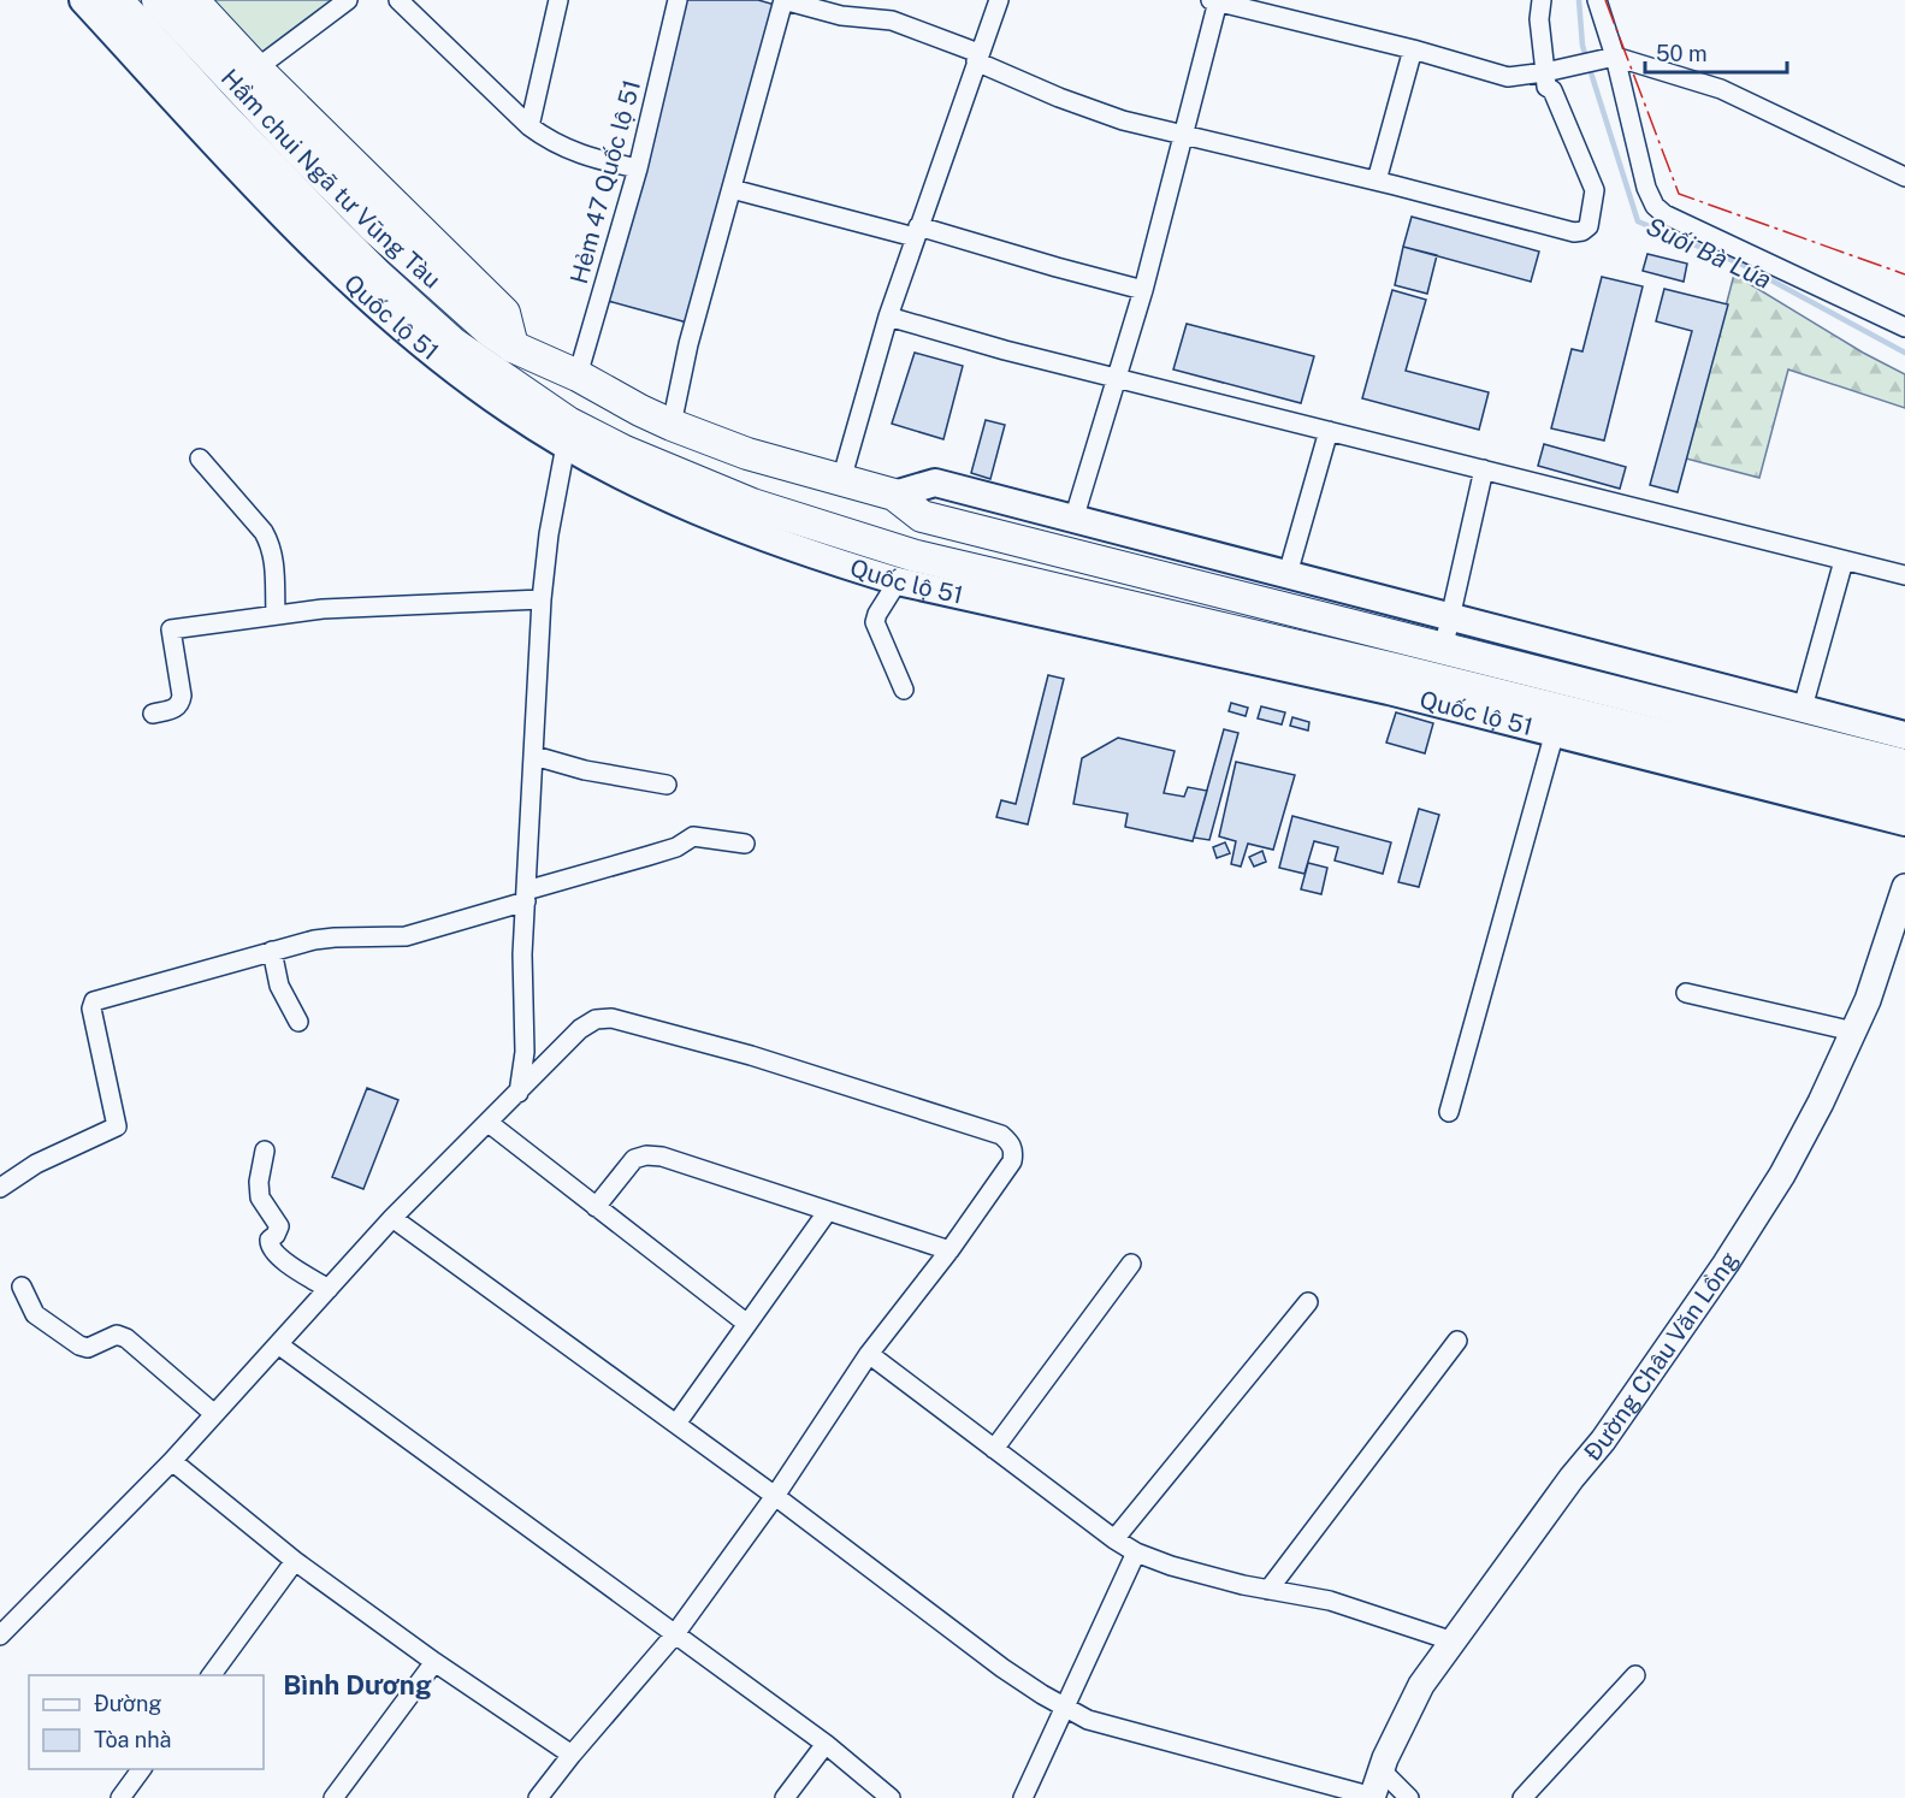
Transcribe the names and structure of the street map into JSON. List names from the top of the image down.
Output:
{
  "streets": {
    "highway": ["Hầm chui Ngã tư Vũng Tàu", "Quốc lộ 51"],
    "street": ["Hẻm 47 Quốc lộ 51", "Đường Châu Văn Lồng"]
  },
  "districts": ["Bình Dương"],
  "water": ["Suối Bà Lúa"],
  "legend": ["Đường", "Tòa nhà"],
  "scale_bar": "50 m"
}
